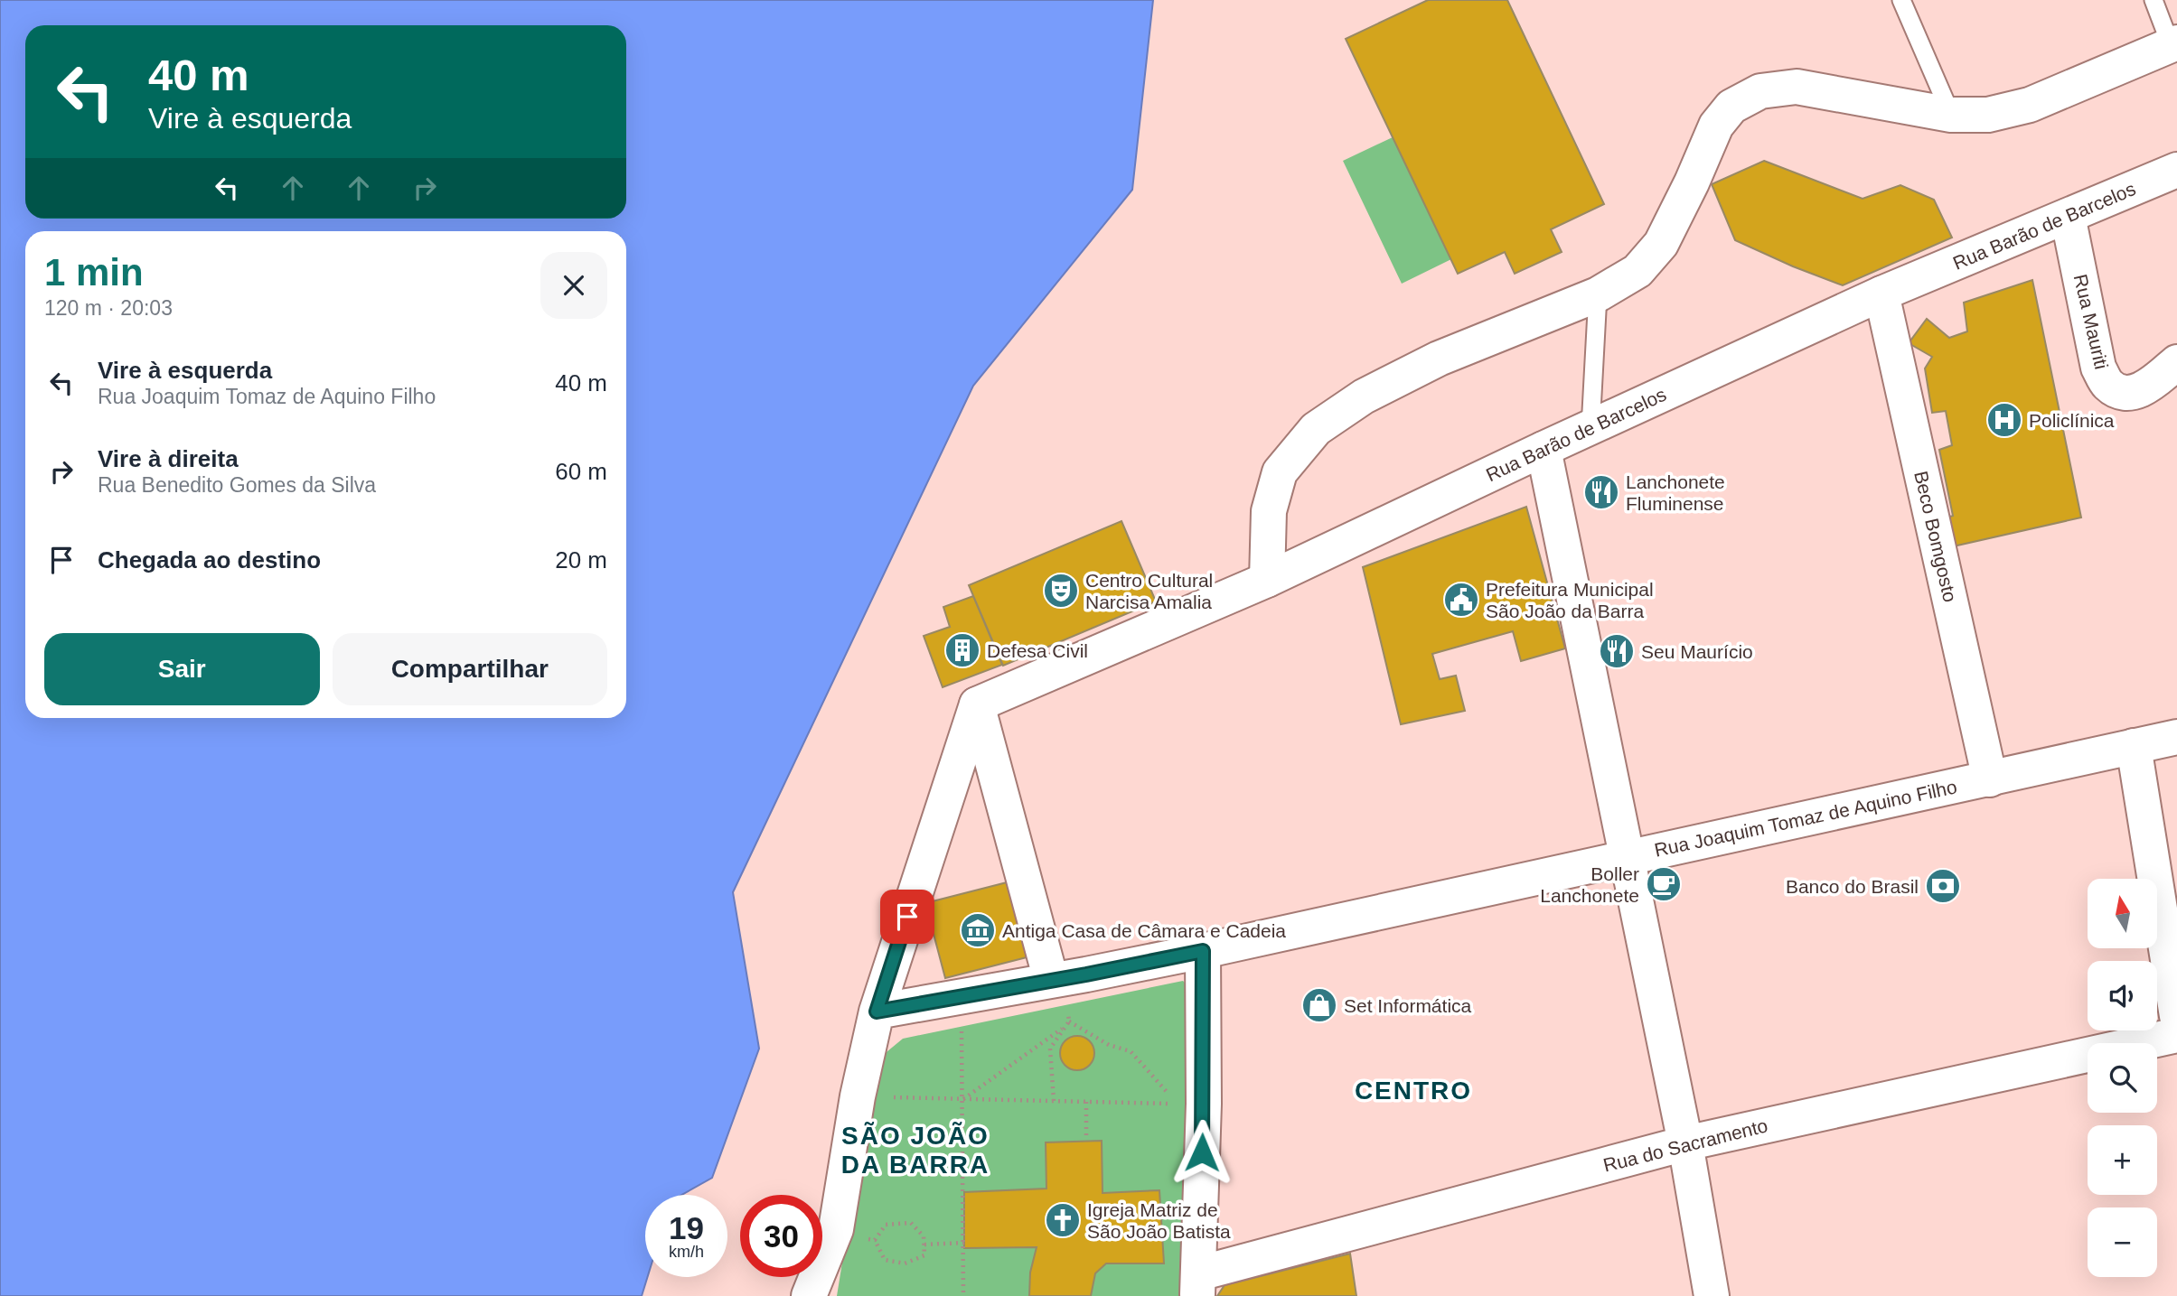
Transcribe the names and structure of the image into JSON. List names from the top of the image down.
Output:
{
  "streets": {
    "street": [
      "Rua Barão de Barcelos",
      "Rua Mauriti",
      "Beco Bomgosto",
      "Rua Joaquim Tomaz de Aquino Filho",
      "Rua do Sacramento"
    ]
  },
  "crossings": [
    ["Rua Barão de Barcelos", "Rua Mauriti"],
    ["Rua Barão de Barcelos", "Beco Bomgosto"],
    ["Beco Bomgosto", "Rua Joaquim Tomaz de Aquino Filho"]
  ],
  "districts": ["CENTRO", "SÃO JOÃO DA BARRA"],
  "places": {
    "hospital": ["Policlínica"],
    "restaurant": ["Lanchonete Fluminense", "Seu Maurício"],
    "theatre": ["Centro Cultural Narcisa Amalia"],
    "public building": ["Prefeitura Municipal São João da Barra"],
    "building": ["Defesa Civil"],
    "cafe": ["Boller Lanchonete"],
    "bank": ["Banco do Brasil"],
    "museum": ["Antiga Casa de Câmara e Cadeia"],
    "shop": ["Set Informática"],
    "church": ["Igreja Matriz de São João Batista"]
  },
  "north": "top",
  "page": {
    "turn": ["40 m", "Vire à esquerda"],
    "heading": ["1 min", "120 m · 20:03"],
    "list": [
      {
        "name": "Vire à esquerda",
        "note": "Rua Joaquim Tomaz de Aquino Filho",
        "value": "40 m"
      },
      {
        "name": "Vire à direita",
        "note": "Rua Benedito Gomes da Silva",
        "value": "60 m"
      },
      {
        "name": "Chegada ao destino",
        "value": "20 m"
      }
    ],
    "buttons": ["Sair", "Compartilhar"],
    "map_buttons": ["+", "−"],
    "speed": "19 km/h",
    "limit": "30"
  }
}
